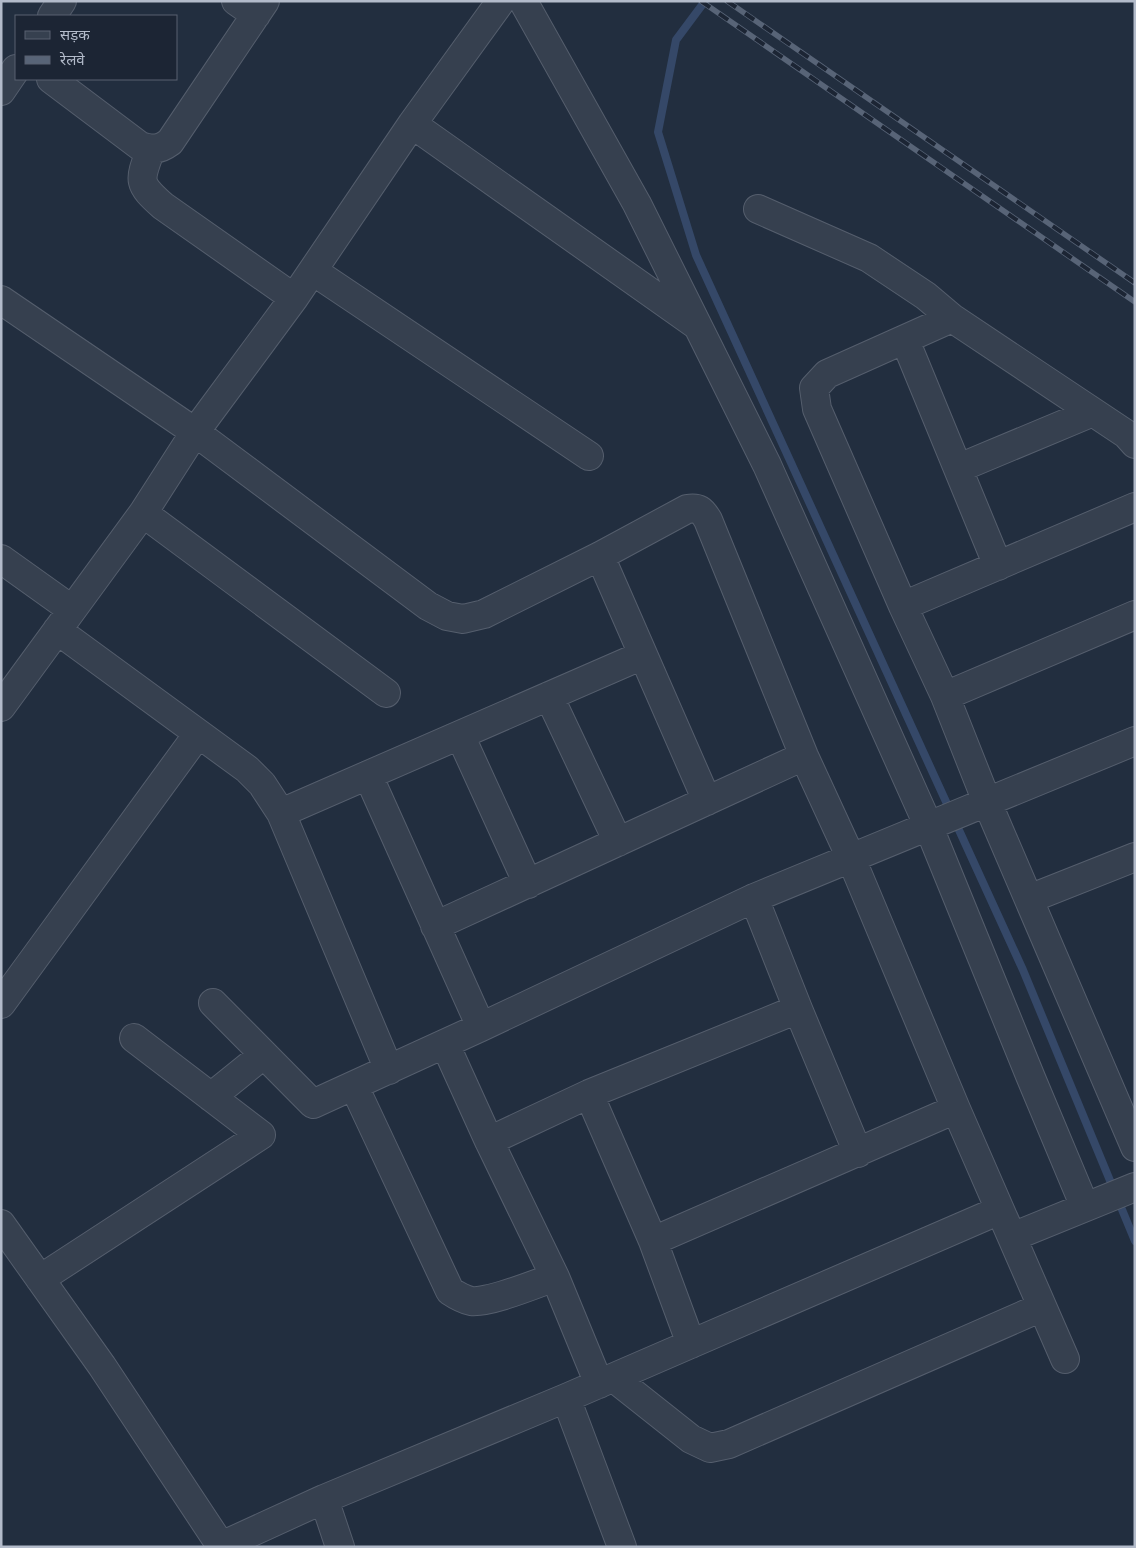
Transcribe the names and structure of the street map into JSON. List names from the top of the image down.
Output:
{
  "legend": ["सड़क", "रेलवे"]
}
